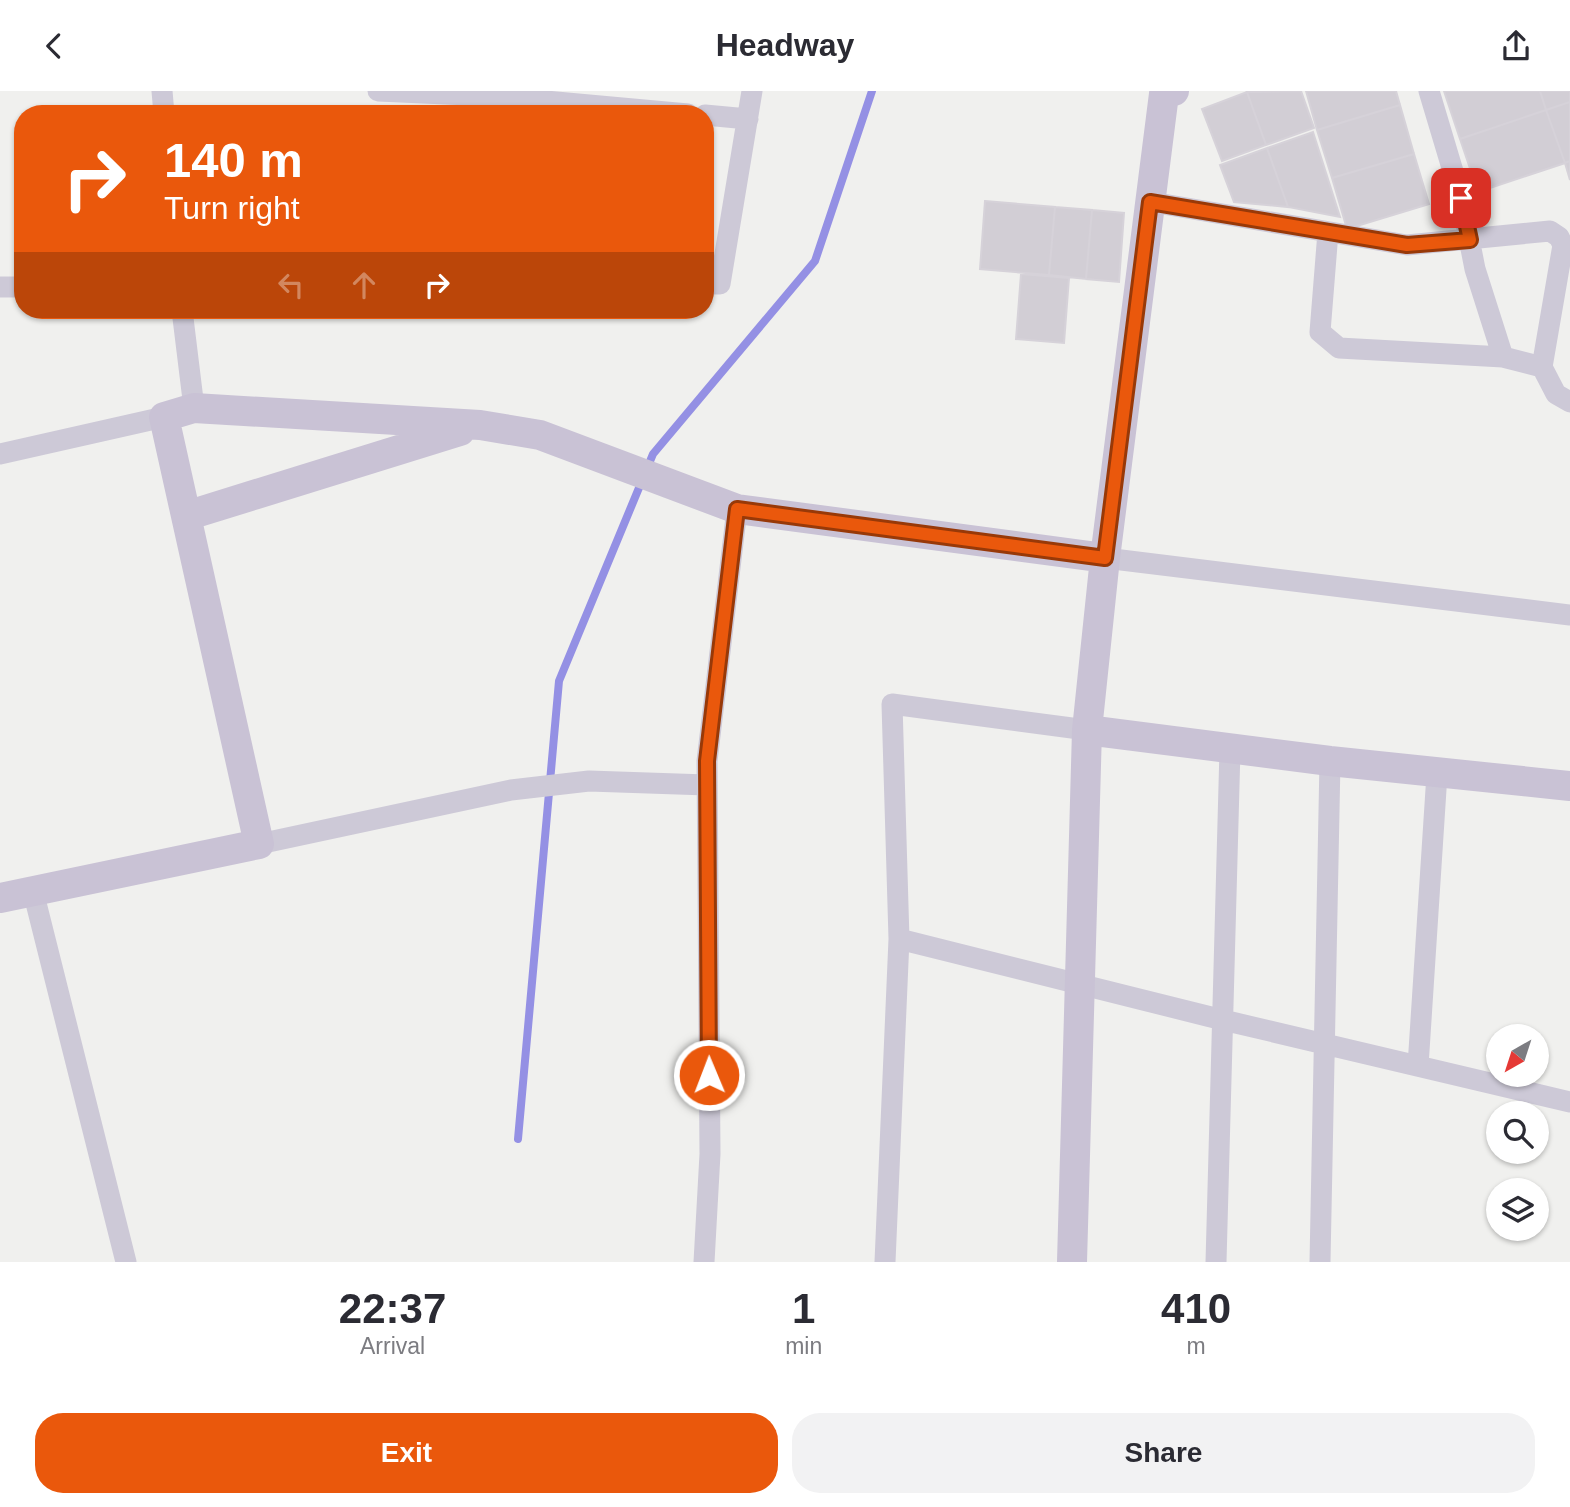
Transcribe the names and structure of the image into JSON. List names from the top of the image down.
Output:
{
  "north": "bottom left",
  "page": {
    "header": "Headway",
    "turn": ["140 m", "Turn right"],
    "eta": [
      "22:37",
      "Arrival",
      "1",
      "min",
      "410",
      "m"
    ],
    "buttons": ["Exit", "Share"]
  }
}
